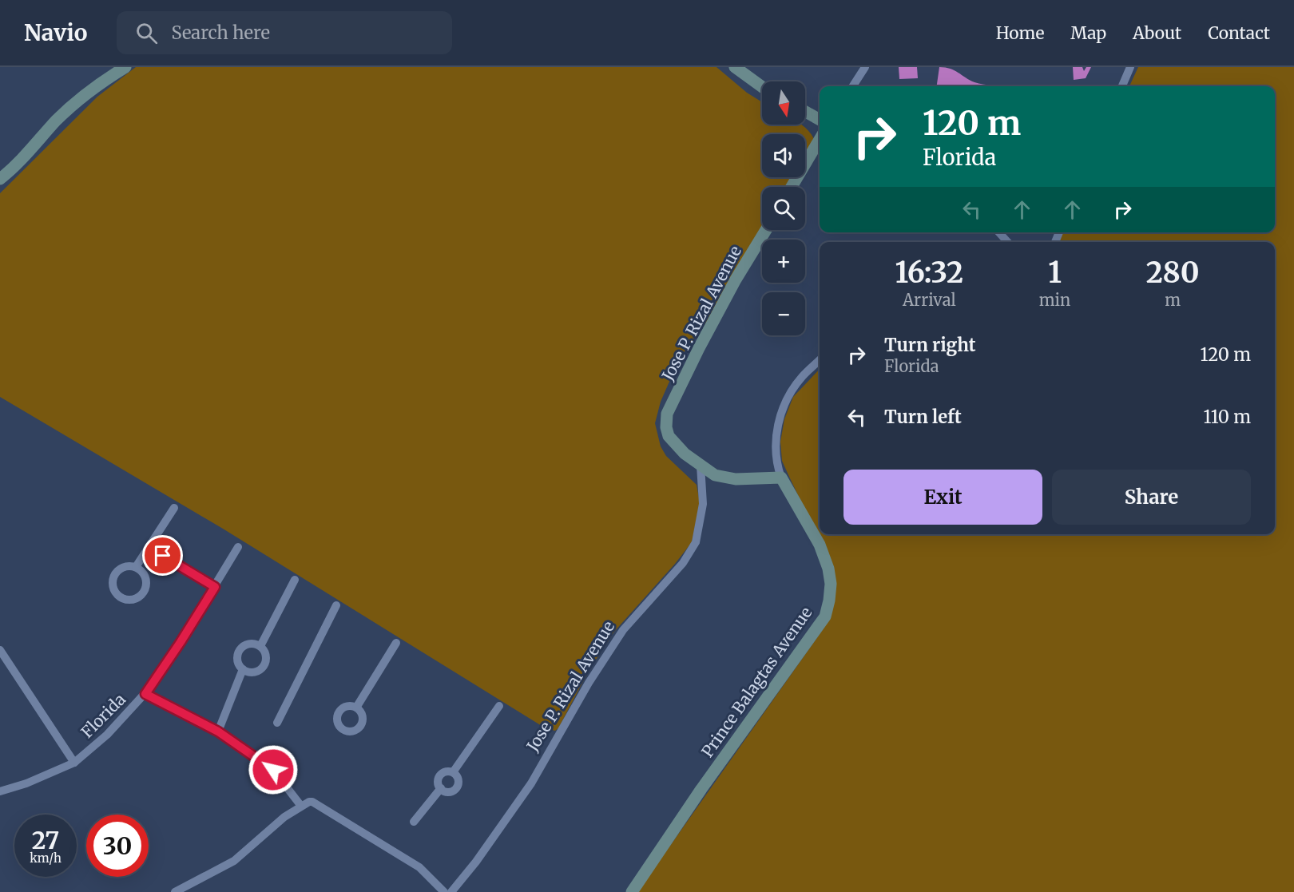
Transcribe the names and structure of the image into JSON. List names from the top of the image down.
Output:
{
  "streets": {
    "main road": ["Jose P. Rizal Avenue", "Prince Balagtas Avenue"],
    "street": ["Florida"]
  },
  "crossings": [
    ["Jose P. Rizal Avenue", "Prince Balagtas Avenue"]
  ],
  "north": "bottom",
  "page": {
    "header": "Navio",
    "search": "Search here",
    "nav": [
      "Home",
      "Map",
      "About",
      "Contact"
    ],
    "map_buttons": ["+", "−"],
    "turn": ["120 m", "Florida"],
    "eta": [
      "16:32",
      "Arrival",
      "1",
      "min",
      "280",
      "m"
    ],
    "list": [
      {
        "name": "Turn right",
        "note": "Florida",
        "value": "120 m"
      },
      {
        "name": "Turn left",
        "value": "110 m"
      }
    ],
    "buttons": ["Exit", "Share"],
    "speed": "27 km/h",
    "limit": "30"
  }
}
